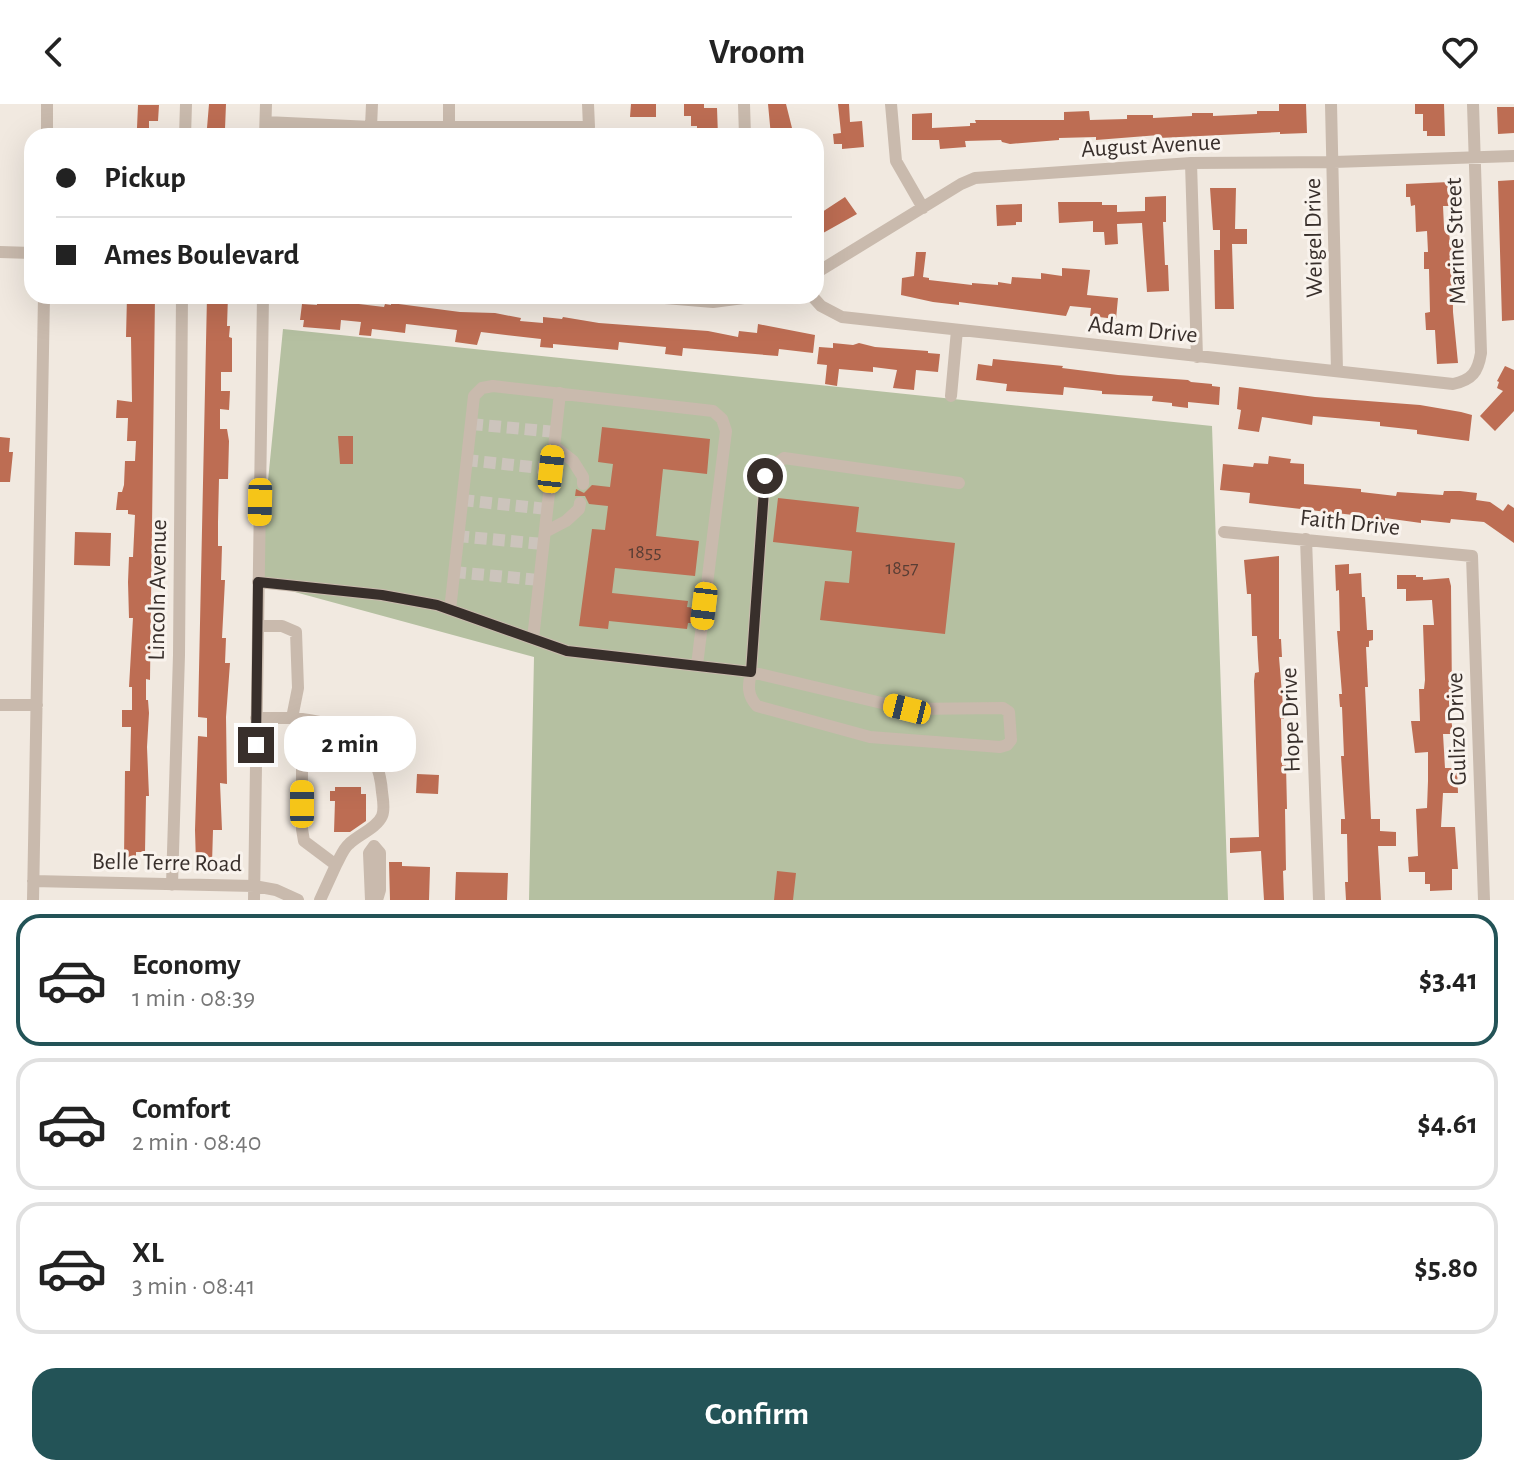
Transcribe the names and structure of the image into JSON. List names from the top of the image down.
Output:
{
  "streets": {
    "street": [
      "August Avenue",
      "Weigel Drive",
      "Marine Street",
      "Adam Drive",
      "Faith Drive",
      "Lincoln Avenue",
      "Hope Drive",
      "Gulizo Drive",
      "Belle Terre Road"
    ]
  },
  "crossings": [
    ["August Avenue", "Weigel Drive"],
    ["August Avenue", "Marine Street"],
    ["Weigel Drive", "Adam Drive"],
    ["Marine Street", "Adam Drive"],
    ["Faith Drive", "Hope Drive"],
    ["Faith Drive", "Gulizo Drive"],
    ["Lincoln Avenue", "Belle Terre Road"]
  ],
  "house_numbers": ["1855", "1857"],
  "page": {
    "header": "Vroom",
    "banner": ["Pickup", "Ames Boulevard"],
    "bubble": "2 min",
    "list": [
      {
        "name": "Economy",
        "note": "1 min · 08:39",
        "value": "$3.41"
      },
      {
        "name": "Comfort",
        "note": "2 min · 08:40",
        "value": "$4.61"
      },
      {
        "name": "XL",
        "note": "3 min · 08:41",
        "value": "$5.80"
      }
    ],
    "buttons": "Confirm"
  }
}
